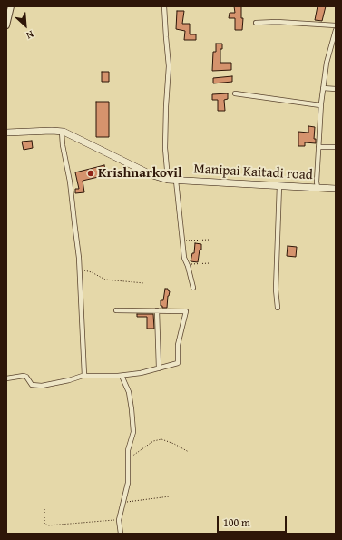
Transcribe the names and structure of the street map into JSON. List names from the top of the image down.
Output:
{
  "streets": {
    "main road": ["Manipai Kaitadi road"]
  },
  "places": ["Krishnarkovil"],
  "scale_bar": "100 m",
  "north": "bottom right"
}
